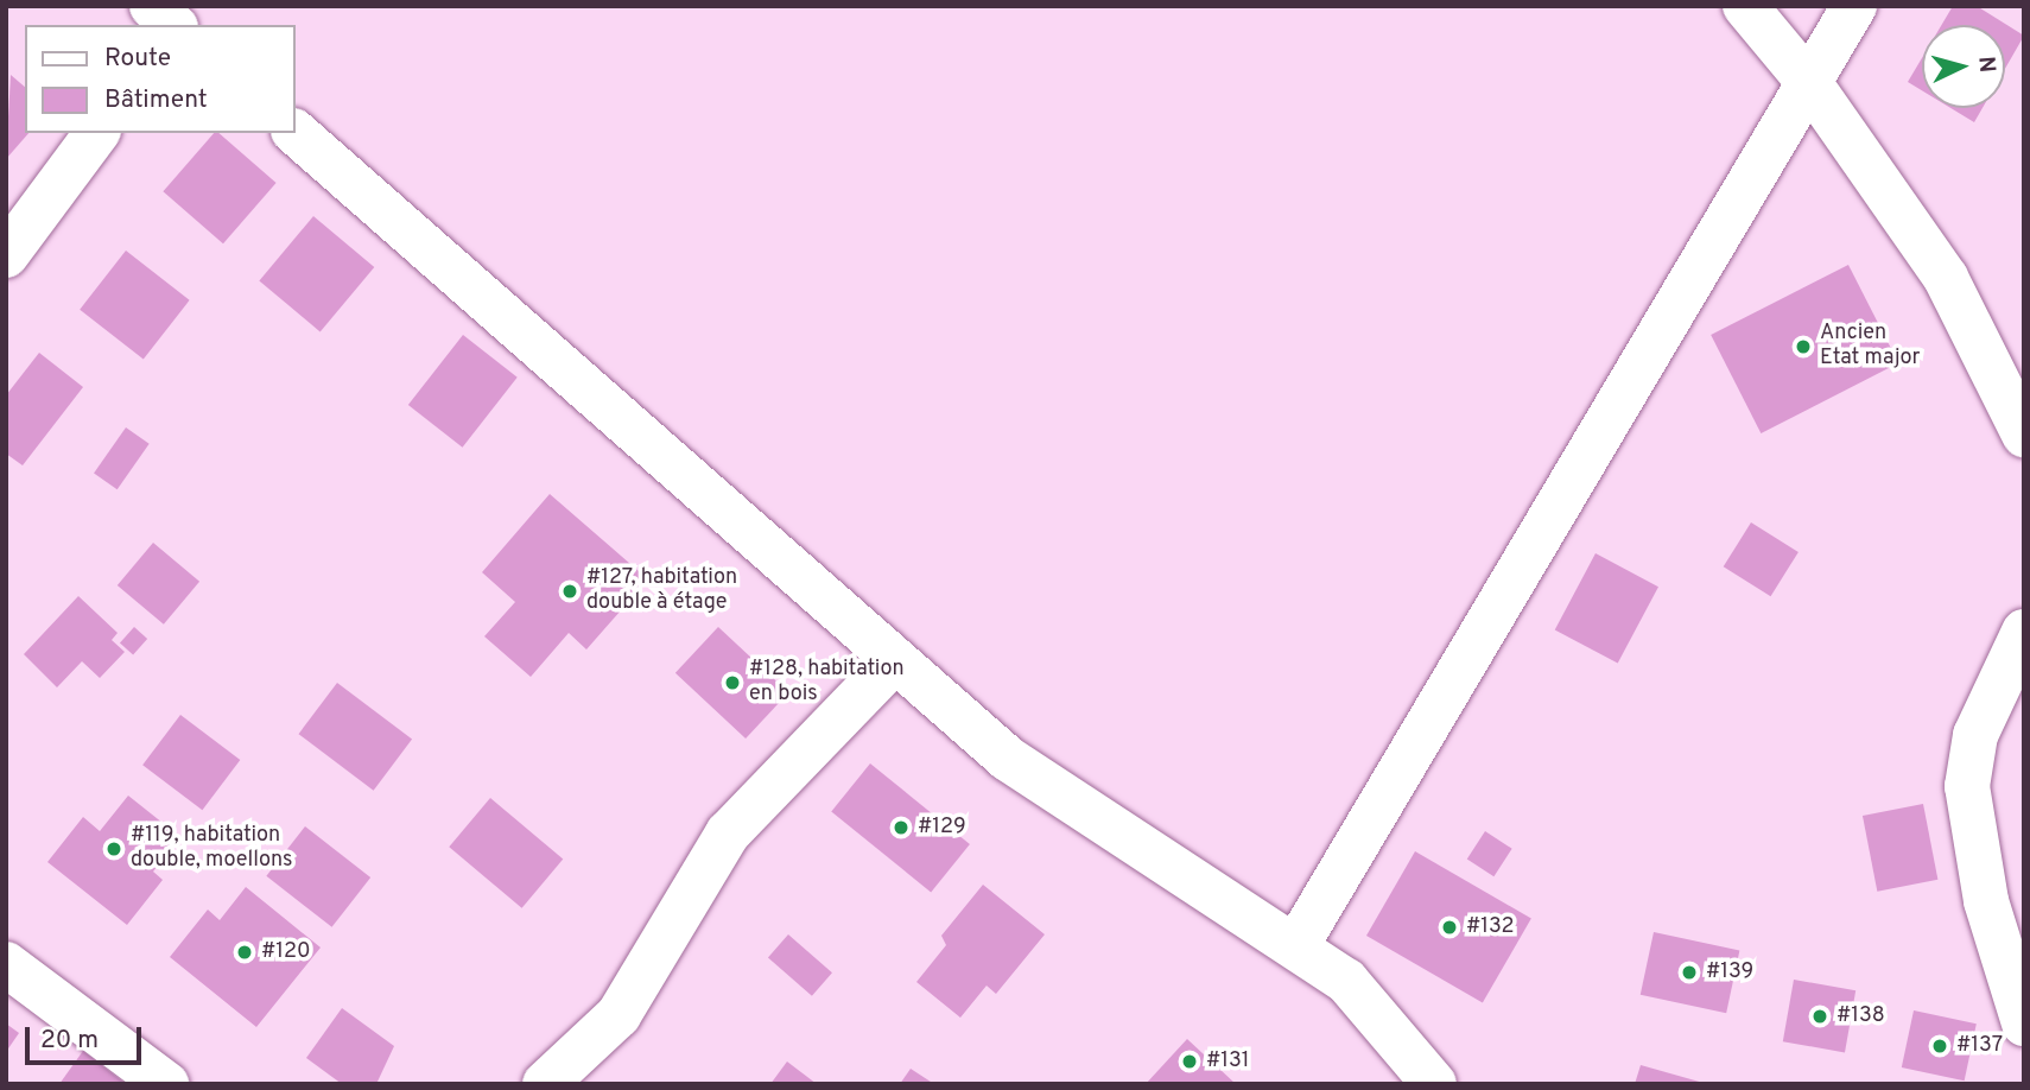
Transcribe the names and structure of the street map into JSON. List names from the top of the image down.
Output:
{
  "places": [
    "Ancien Etat major",
    "#127, habitation double à étage",
    "#128, habitation en bois",
    "#129",
    "#119, habitation double, moellons",
    "#132",
    "#120",
    "#139",
    "#138",
    "#137",
    "#131"
  ],
  "legend": ["Route", "Bâtiment"],
  "scale_bar": "20 m",
  "north": "right"
}
